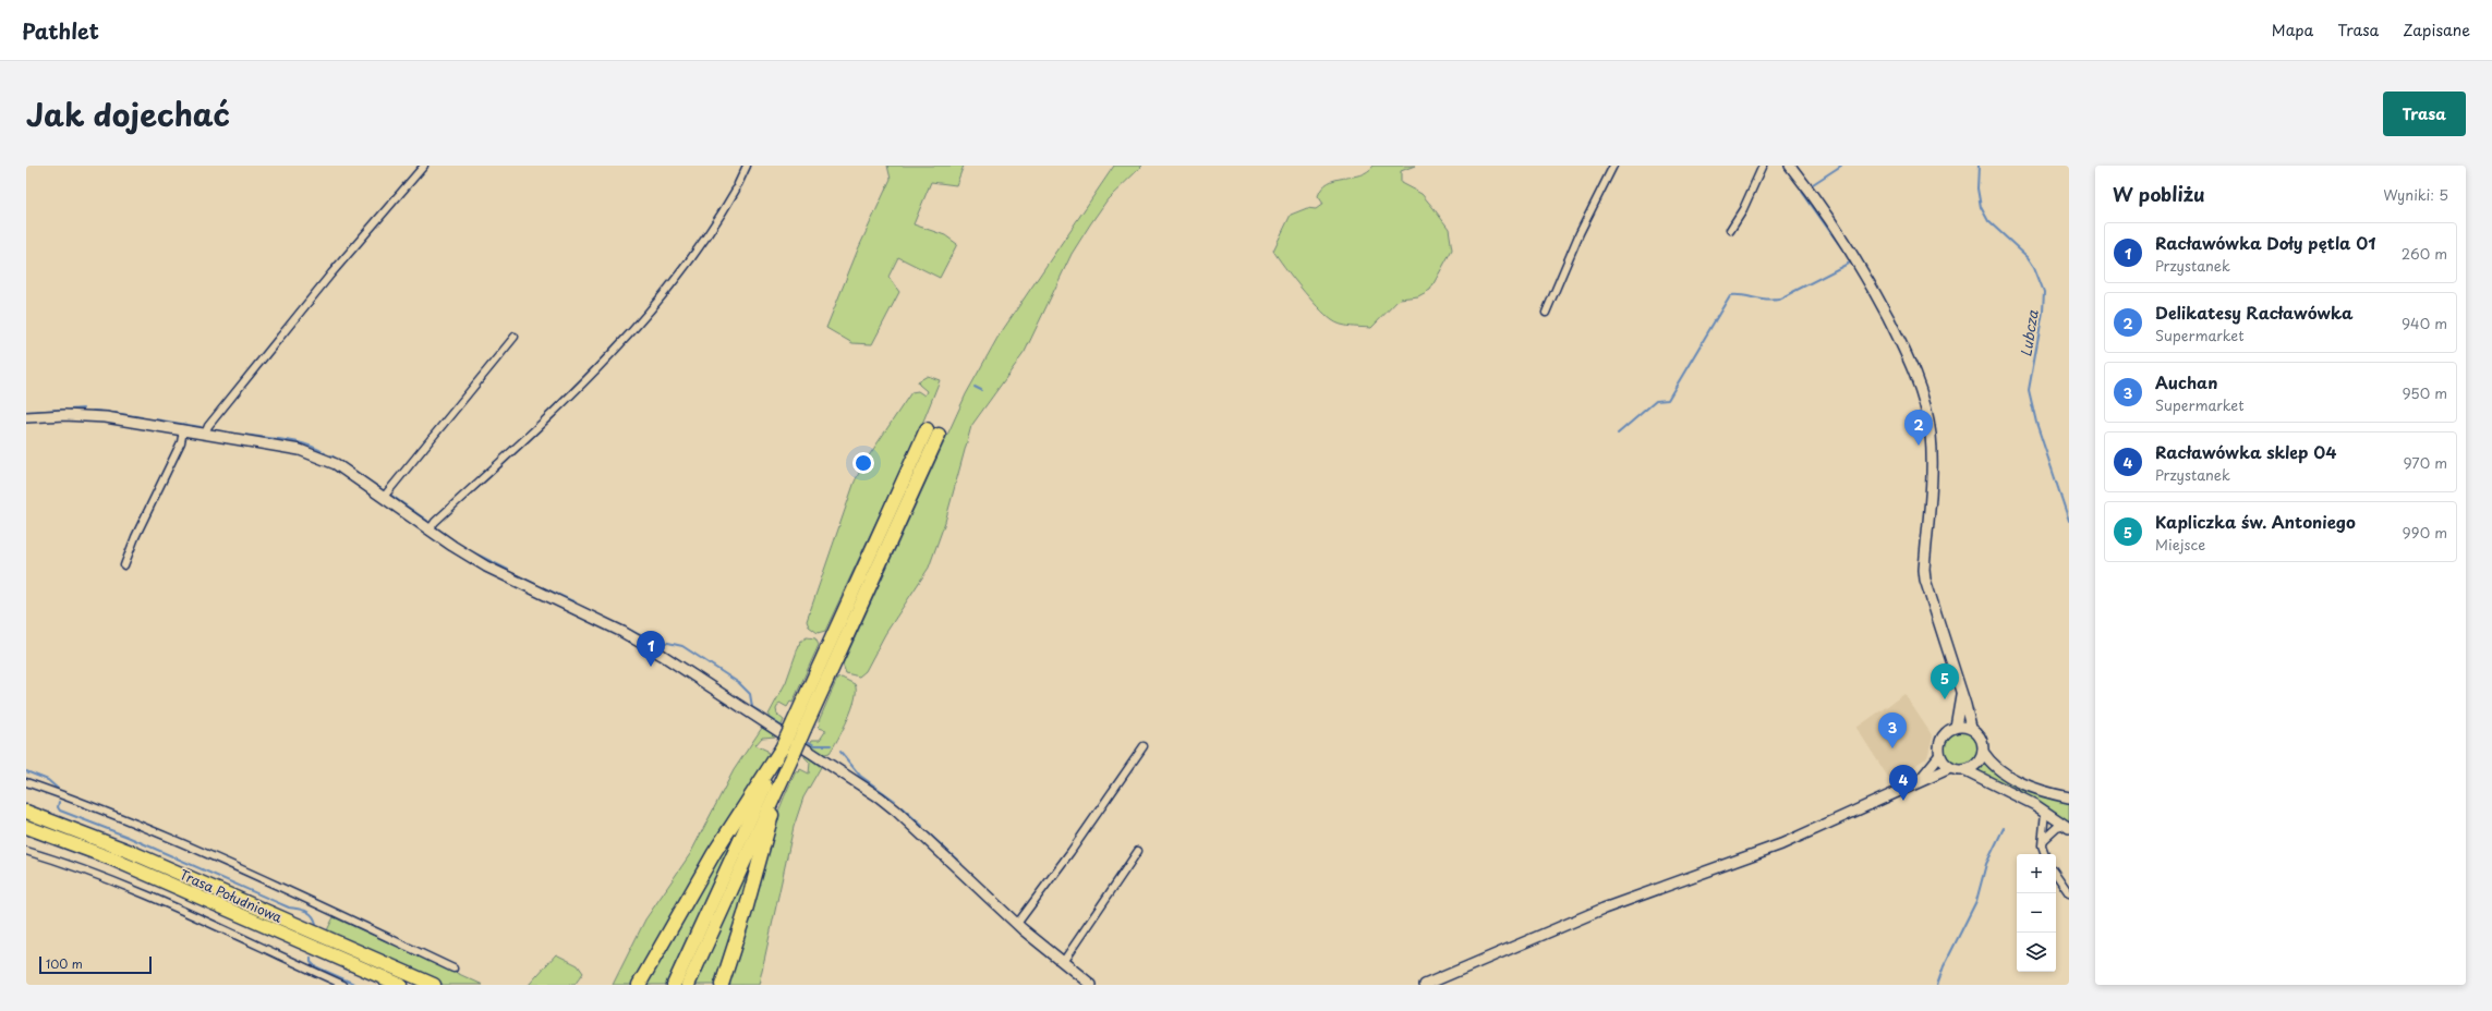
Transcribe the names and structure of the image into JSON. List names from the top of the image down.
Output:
{
  "streets": {
    "highway": ["Trasa Południowa"]
  },
  "water": ["Lubcza"],
  "scale_bar": "100 m",
  "page": {
    "header": "Pathlet",
    "nav": ["Mapa", "Trasa", "Zapisane"],
    "title": "Jak dojechać",
    "buttons": "Trasa",
    "heading": ["W pobliżu", "Wyniki: 5"],
    "list": [
      {
        "mark": "1",
        "name": "Racławówka Doły pętla 01",
        "note": "Przystanek",
        "value": "260 m"
      },
      {
        "mark": "2",
        "name": "Delikatesy Racławówka",
        "note": "Supermarket",
        "value": "940 m"
      },
      {
        "mark": "3",
        "name": "Auchan",
        "note": "Supermarket",
        "value": "950 m"
      },
      {
        "mark": "4",
        "name": "Racławówka sklep 04",
        "note": "Przystanek",
        "value": "970 m"
      },
      {
        "mark": "5",
        "name": "Kapliczka św. Antoniego",
        "note": "Miejsce",
        "value": "990 m"
      }
    ],
    "pins": [
      "2",
      "1",
      "5",
      "3",
      "4"
    ],
    "map_buttons": ["+", "−"],
    "scale": "100 m"
  }
}
